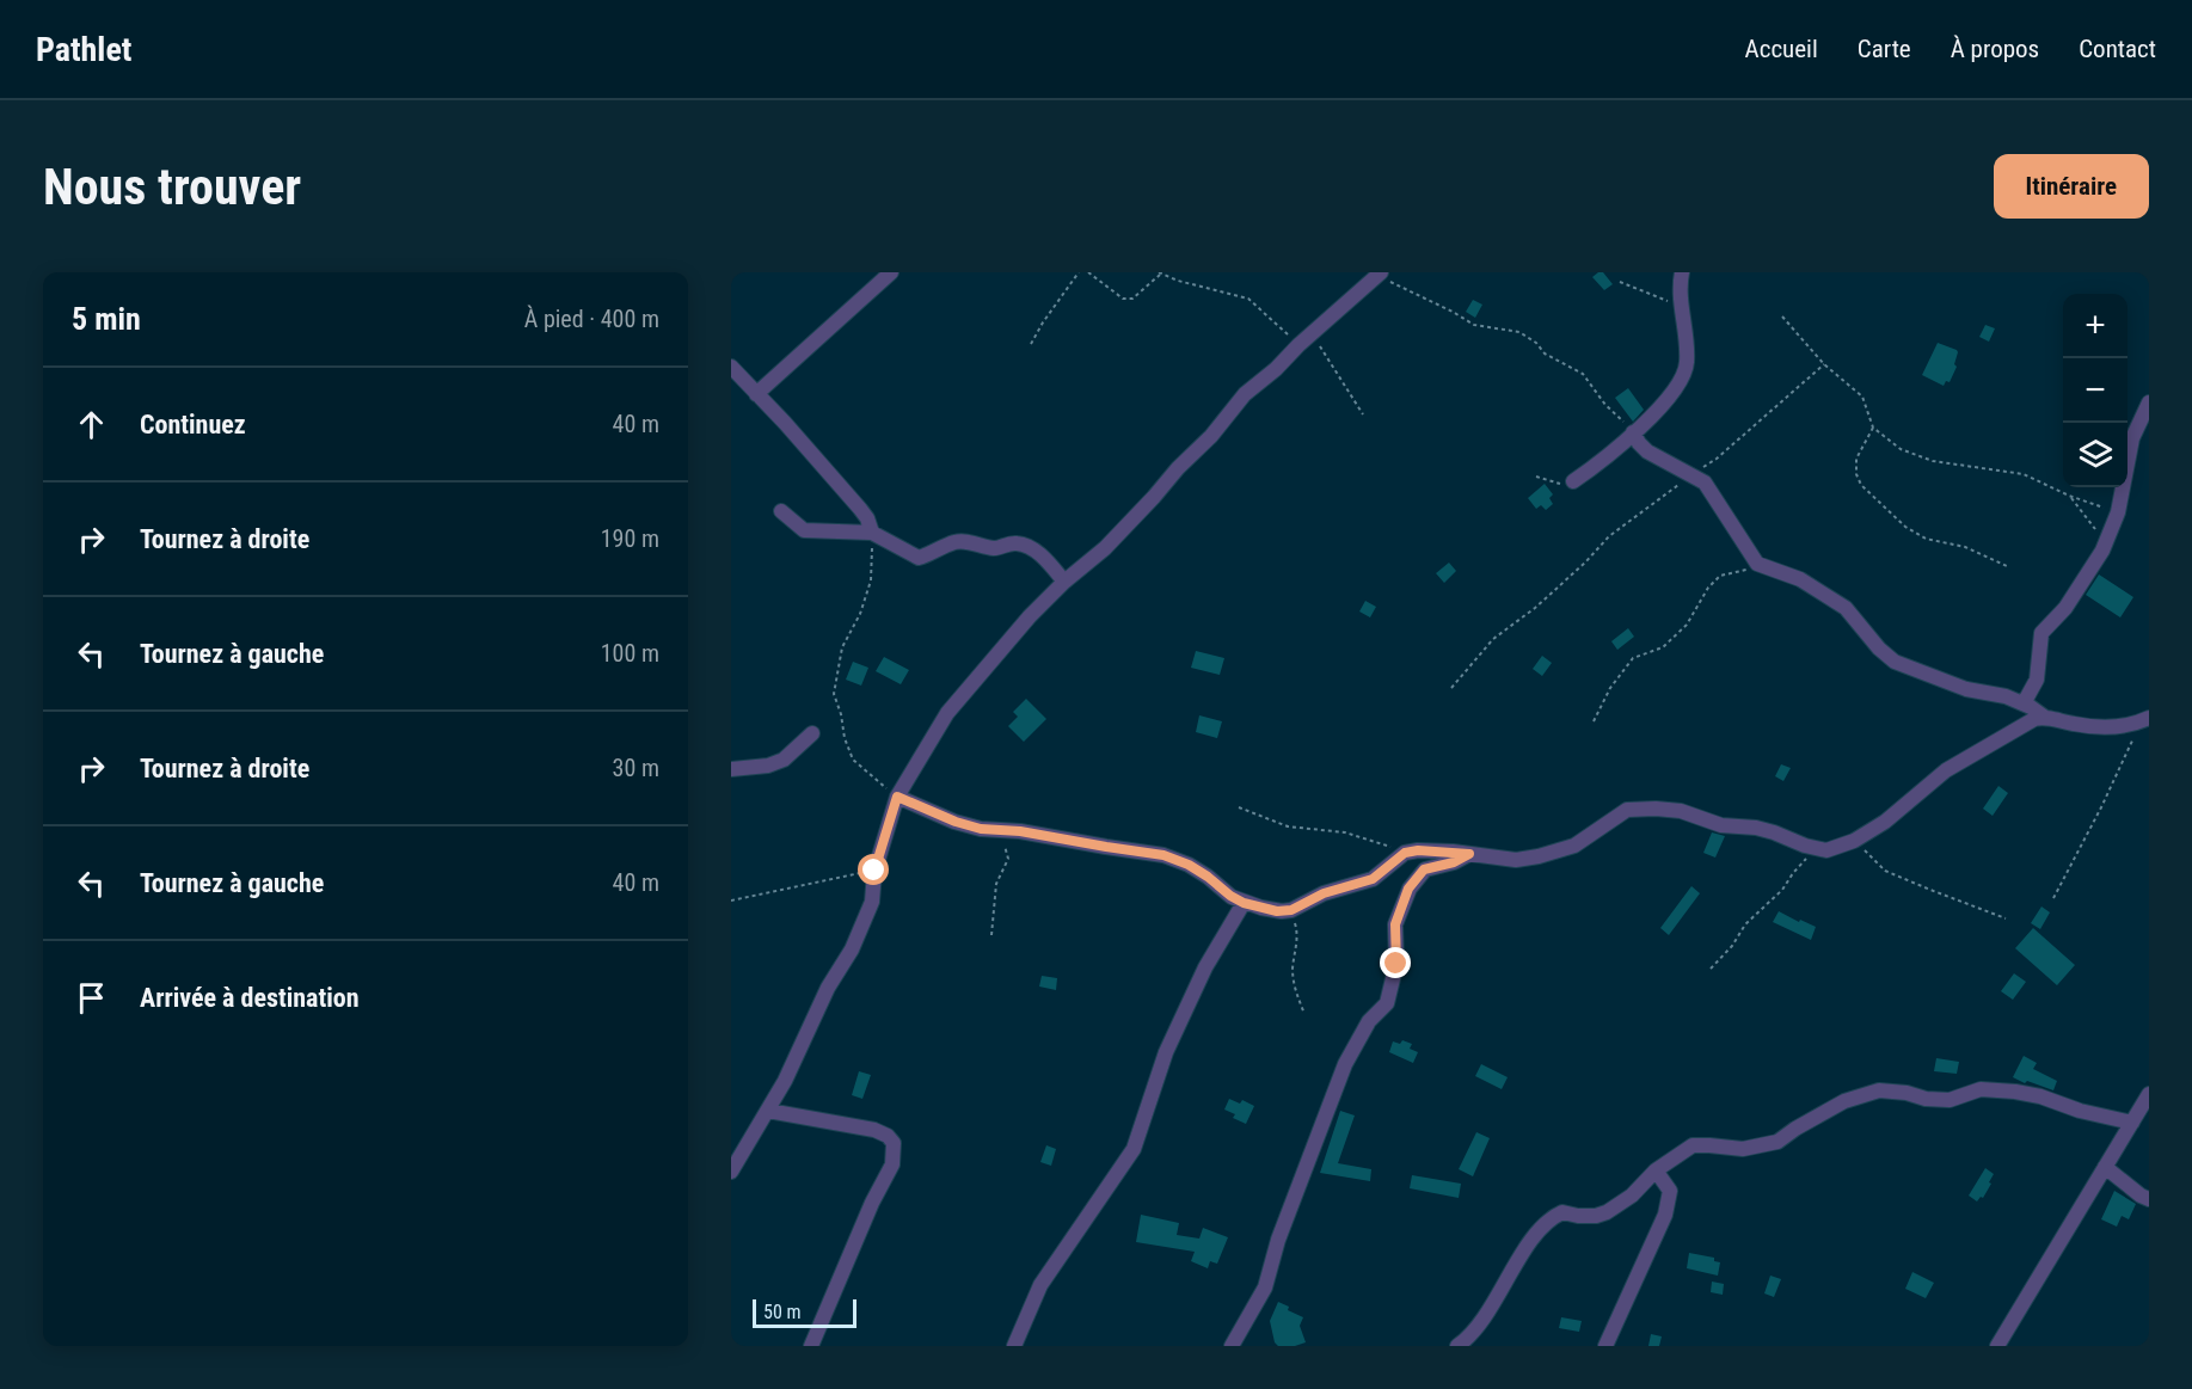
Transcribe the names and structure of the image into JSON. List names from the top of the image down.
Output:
{
  "scale_bar": "50 m",
  "page": {
    "header": "Pathlet",
    "nav": [
      "Accueil",
      "Carte",
      "À propos",
      "Contact"
    ],
    "buttons": "Itinéraire",
    "title": "Nous trouver",
    "heading": ["5 min", "À pied · 400 m"],
    "map_buttons": ["+", "−"],
    "list": [
      ["Continuez", "40 m"],
      ["Tournez à droite", "190 m"],
      ["Tournez à gauche", "100 m"],
      ["Tournez à droite", "30 m"],
      ["Tournez à gauche", "40 m"],
      "Arrivée à destination"
    ],
    "scale": "50 m"
  }
}
